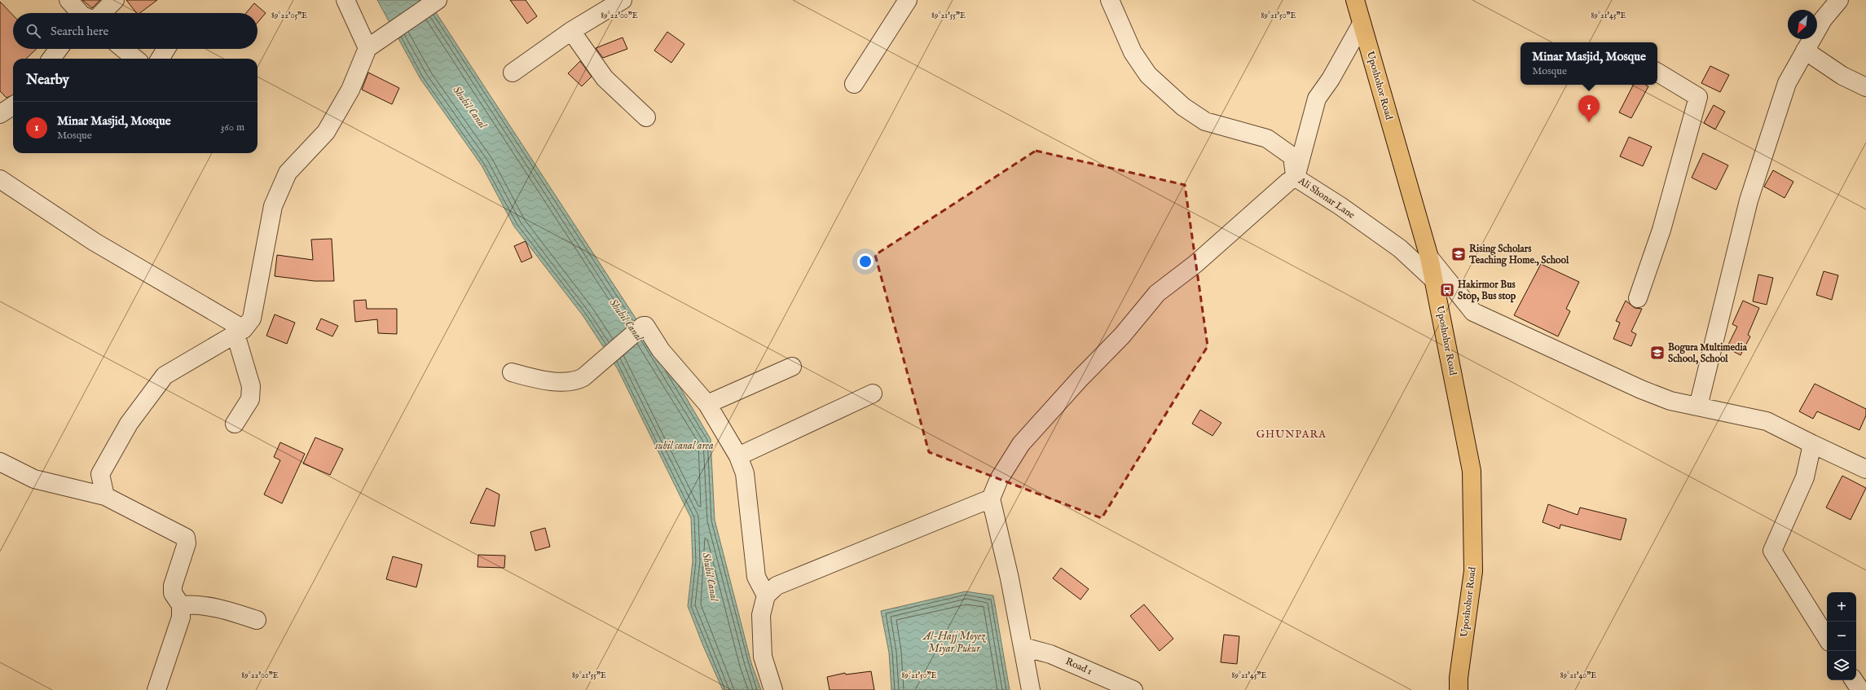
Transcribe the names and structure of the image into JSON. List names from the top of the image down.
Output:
{
  "streets": {
    "main road": ["Uposhohor Road"],
    "street": ["Ali Shonar Lane", "Road 1"]
  },
  "crossings": [
    ["Uposhohor Road", "Ali Shonar Lane"]
  ],
  "districts": ["GHUNPARA"],
  "water": ["Shubil Canal", "subil canal area", "Al-Hajj Moyez Miyar Pukur"],
  "places": {
    "school or university": ["Rising Scholars Teaching Home., School", "Bogura Multimedia School, School"],
    "bus stop": ["Hakirmor Bus Stop, Bus stop"]
  },
  "north": "bottom left",
  "page": {
    "search": "Search here",
    "popup": ["Minar Masjid, Mosque", "Mosque"],
    "heading": "Nearby",
    "pins": "1",
    "list": [
      {
        "mark": "1",
        "name": "Minar Masjid, Mosque",
        "note": "Mosque",
        "value": "360 m"
      }
    ],
    "map_buttons": ["+", "−"]
  },
  "coordinates": [
    "89°22'05\"E",
    "89°22'00\"E",
    "89°21'55\"E",
    "89°21'50\"E",
    "89°21'45\"E",
    "89°21'40\"E"
  ]
}
